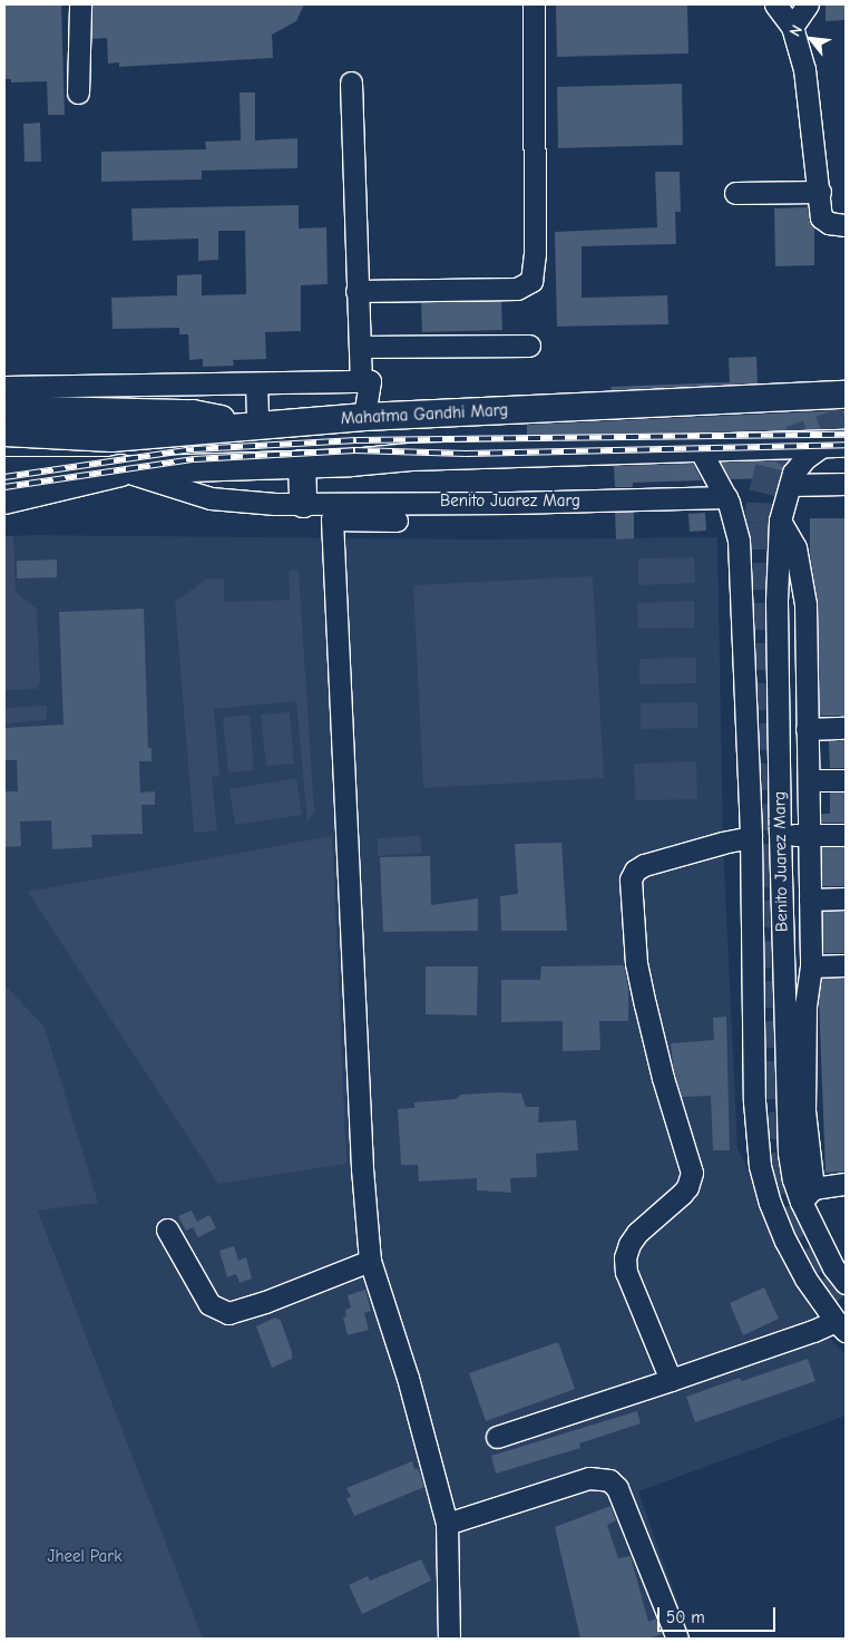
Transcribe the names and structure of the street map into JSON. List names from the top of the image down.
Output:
{
  "streets": {
    "main road": ["Mahatma Gandhi Marg"],
    "street": ["Benito Juarez Marg"]
  },
  "parks": ["Jheel Park"],
  "scale_bar": "50 m",
  "north": "top left"
}
